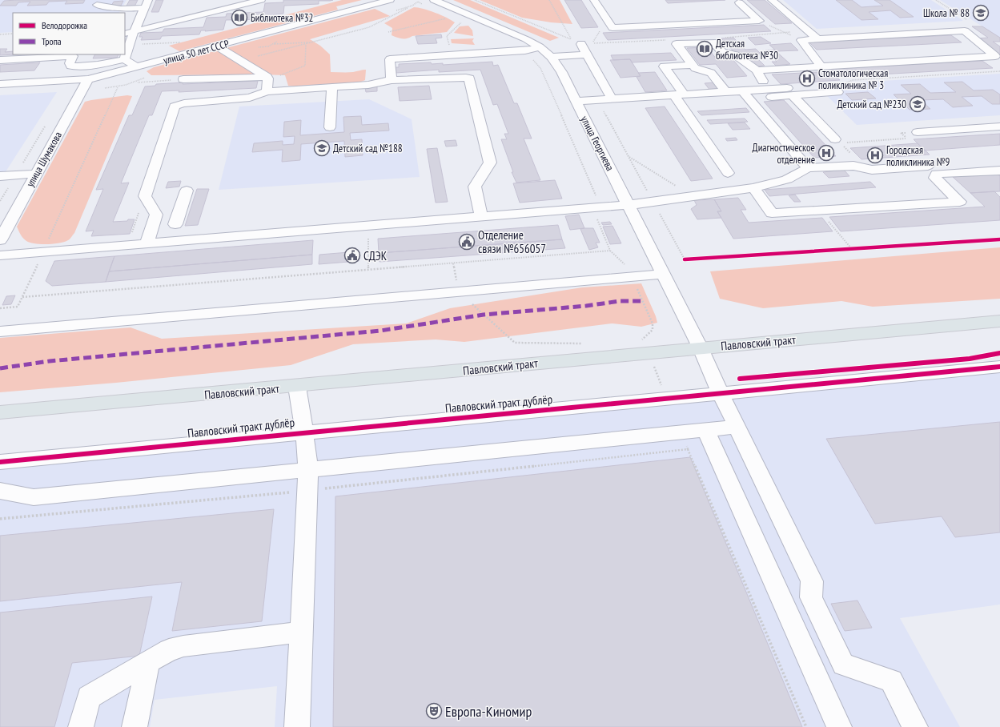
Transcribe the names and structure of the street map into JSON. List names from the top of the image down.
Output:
{
  "streets": {
    "main road": ["Павловский тракт"],
    "street": [
      "улица 50 лет СССР",
      "улица Георгиева",
      "улица Шумакова",
      "Павловский тракт дублёр"
    ]
  },
  "crossings": [
    ["улица 50 лет СССР", "улица Шумакова"],
    ["улица Георгиева", "Павловский тракт"],
    ["улица Георгиева", "Павловский тракт дублёр"]
  ],
  "places": {
    "school or university": ["Школа № 88", "Детский сад №230", "Детский сад №188"],
    "library": ["Библиотека №32", "Детская библиотека №30"],
    "hospital": ["Стоматологическая поликлиника № 3", "Диагностическое отделение", "Городская поликлиника №9"],
    "public building": ["Отделение связи №656057", "СДЭК"],
    "theatre": ["Европа-Киномир"]
  },
  "legend": ["Велодорожка", "Тропа"]
}
